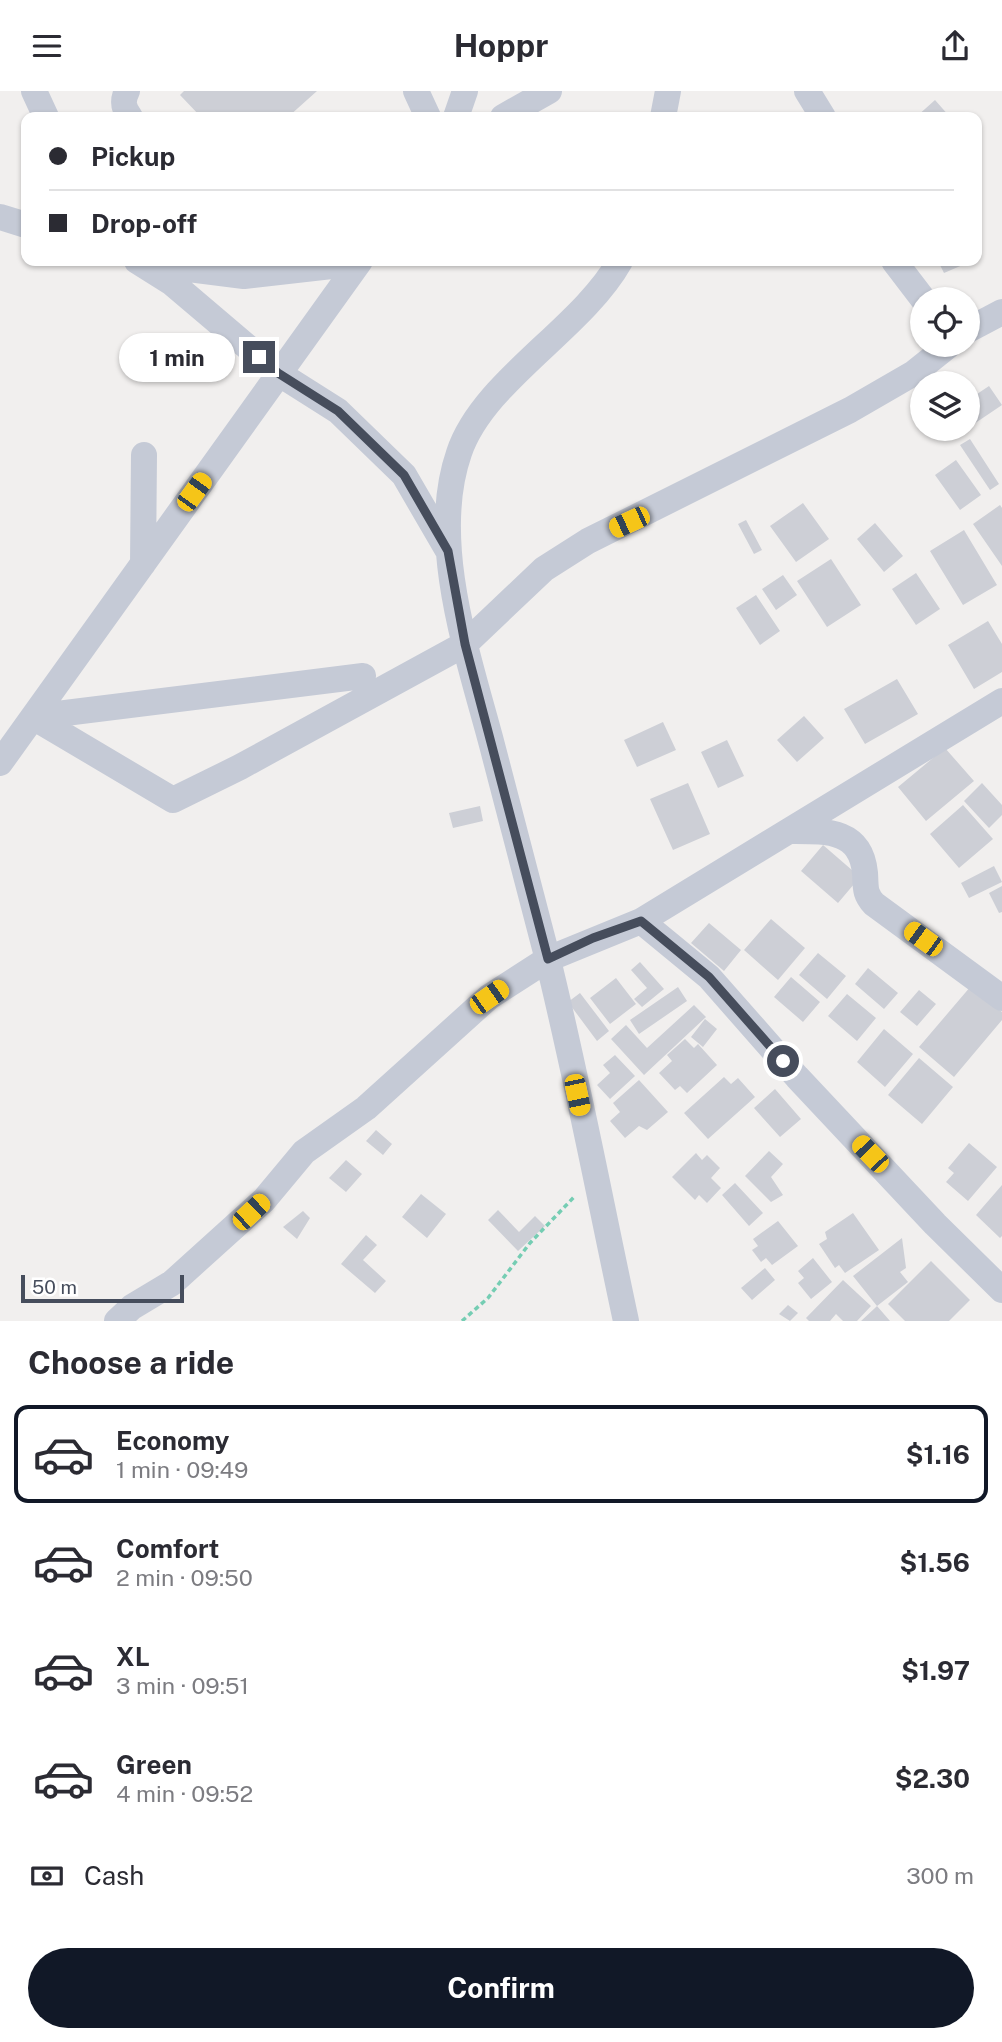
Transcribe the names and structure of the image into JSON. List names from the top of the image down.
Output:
{
  "scale_bar": "50 m",
  "page": {
    "header": "Hoppr",
    "banner": ["Pickup", "Drop-off"],
    "bubble": "1 min",
    "scale": "50 m",
    "heading": "Choose a ride",
    "list": [
      {
        "name": "Economy",
        "note": "1 min · 09:49",
        "value": "$1.16"
      },
      {
        "name": "Comfort",
        "note": "2 min · 09:50",
        "value": "$1.56"
      },
      {
        "name": "XL",
        "note": "3 min · 09:51",
        "value": "$1.97"
      },
      {
        "name": "Green",
        "note": "4 min · 09:52",
        "value": "$2.30"
      }
    ],
    "pay": ["Cash", "300 m"],
    "buttons": "Confirm"
  }
}
